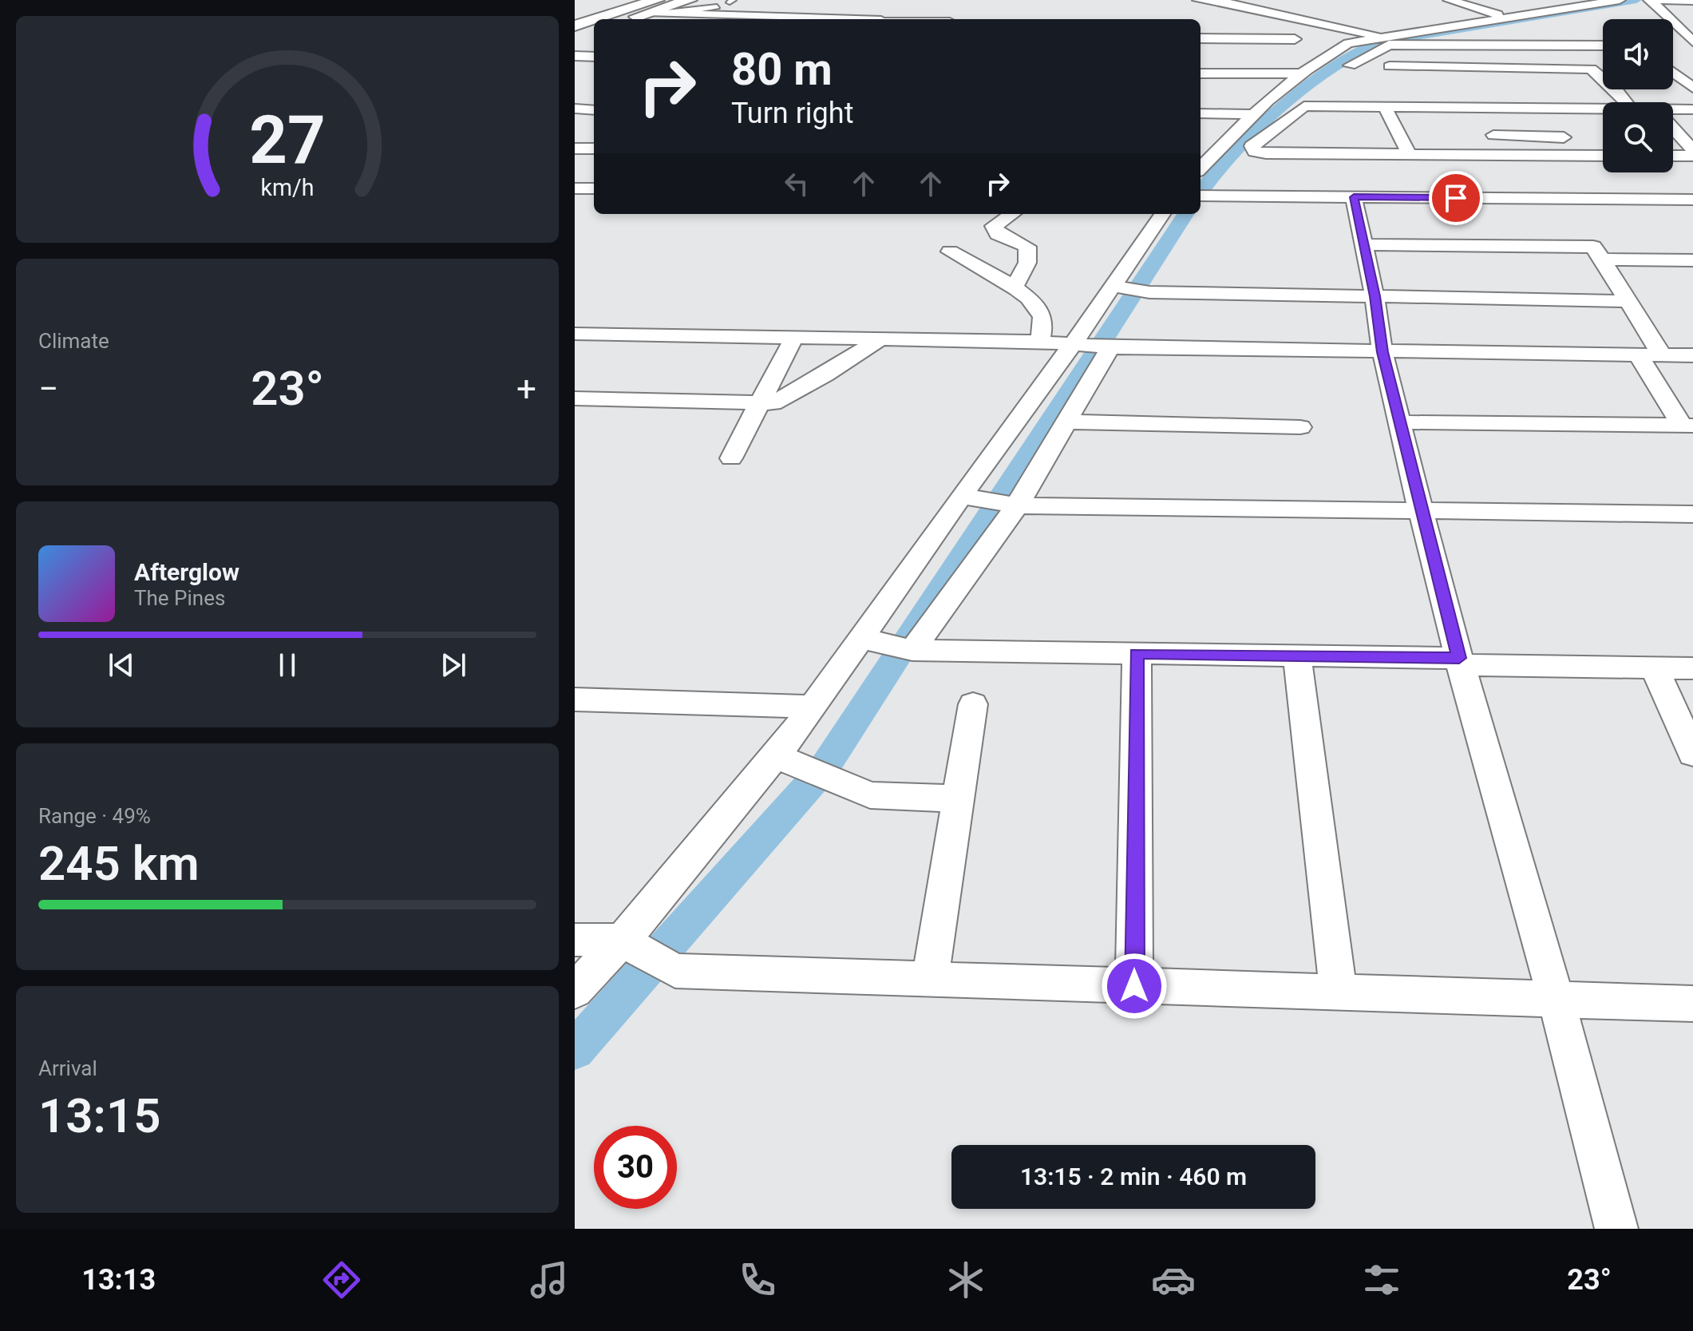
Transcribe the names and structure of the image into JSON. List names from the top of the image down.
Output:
{
  "page": {
    "turn": ["80 m", "Turn right"],
    "tile": [
      "Climate",
      ["Range · 49%", "245 km"],
      ["Arrival", "13:15"]
    ],
    "heat": ["−", "23°", "+"],
    "song": ["Afterglow", "The Pines"],
    "limit": "30",
    "trip": "13:15 · 2 min · 460 m",
    "tabs": ["13:13", "23°"],
    "gauge": ["27", "km/h"]
  }
}
